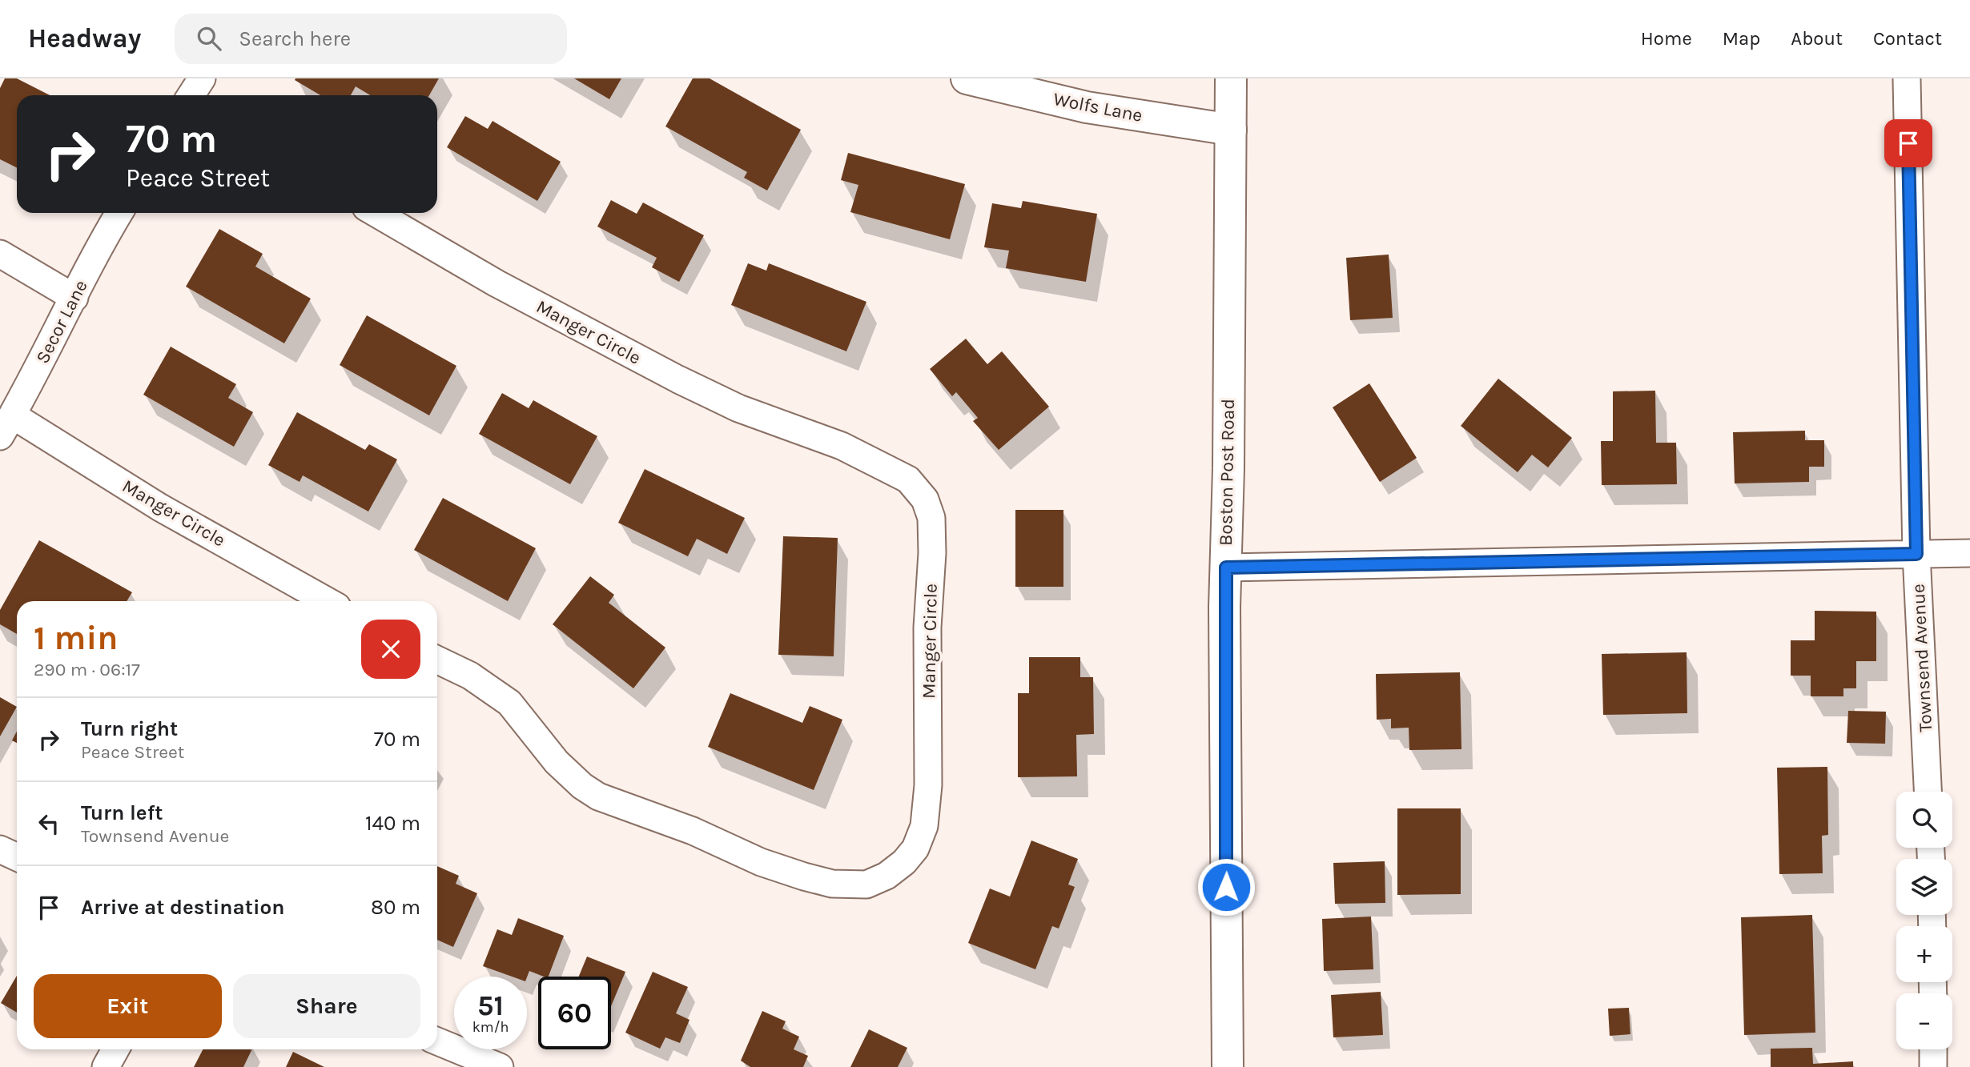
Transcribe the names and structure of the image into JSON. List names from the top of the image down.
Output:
{
  "streets": {
    "main road": ["Wolfs Lane", "Boston Post Road"],
    "street": ["Secor Lane", "Manger Circle", "Townsend Avenue"]
  },
  "crossings": [
    ["Wolfs Lane", "Boston Post Road"],
    ["Secor Lane", "Manger Circle"]
  ],
  "page": {
    "header": "Headway",
    "search": "Search here",
    "nav": [
      "Home",
      "Map",
      "About",
      "Contact"
    ],
    "turn": ["70 m", "Peace Street"],
    "heading": ["1 min", "290 m · 06:17"],
    "list": [
      {
        "name": "Turn right",
        "note": "Peace Street",
        "value": "70 m"
      },
      {
        "name": "Turn left",
        "note": "Townsend Avenue",
        "value": "140 m"
      },
      {
        "name": "Arrive at destination",
        "value": "80 m"
      }
    ],
    "map_buttons": ["+", "−"],
    "buttons": ["Exit", "Share"],
    "speed": "51 km/h",
    "limit": "60"
  }
}
